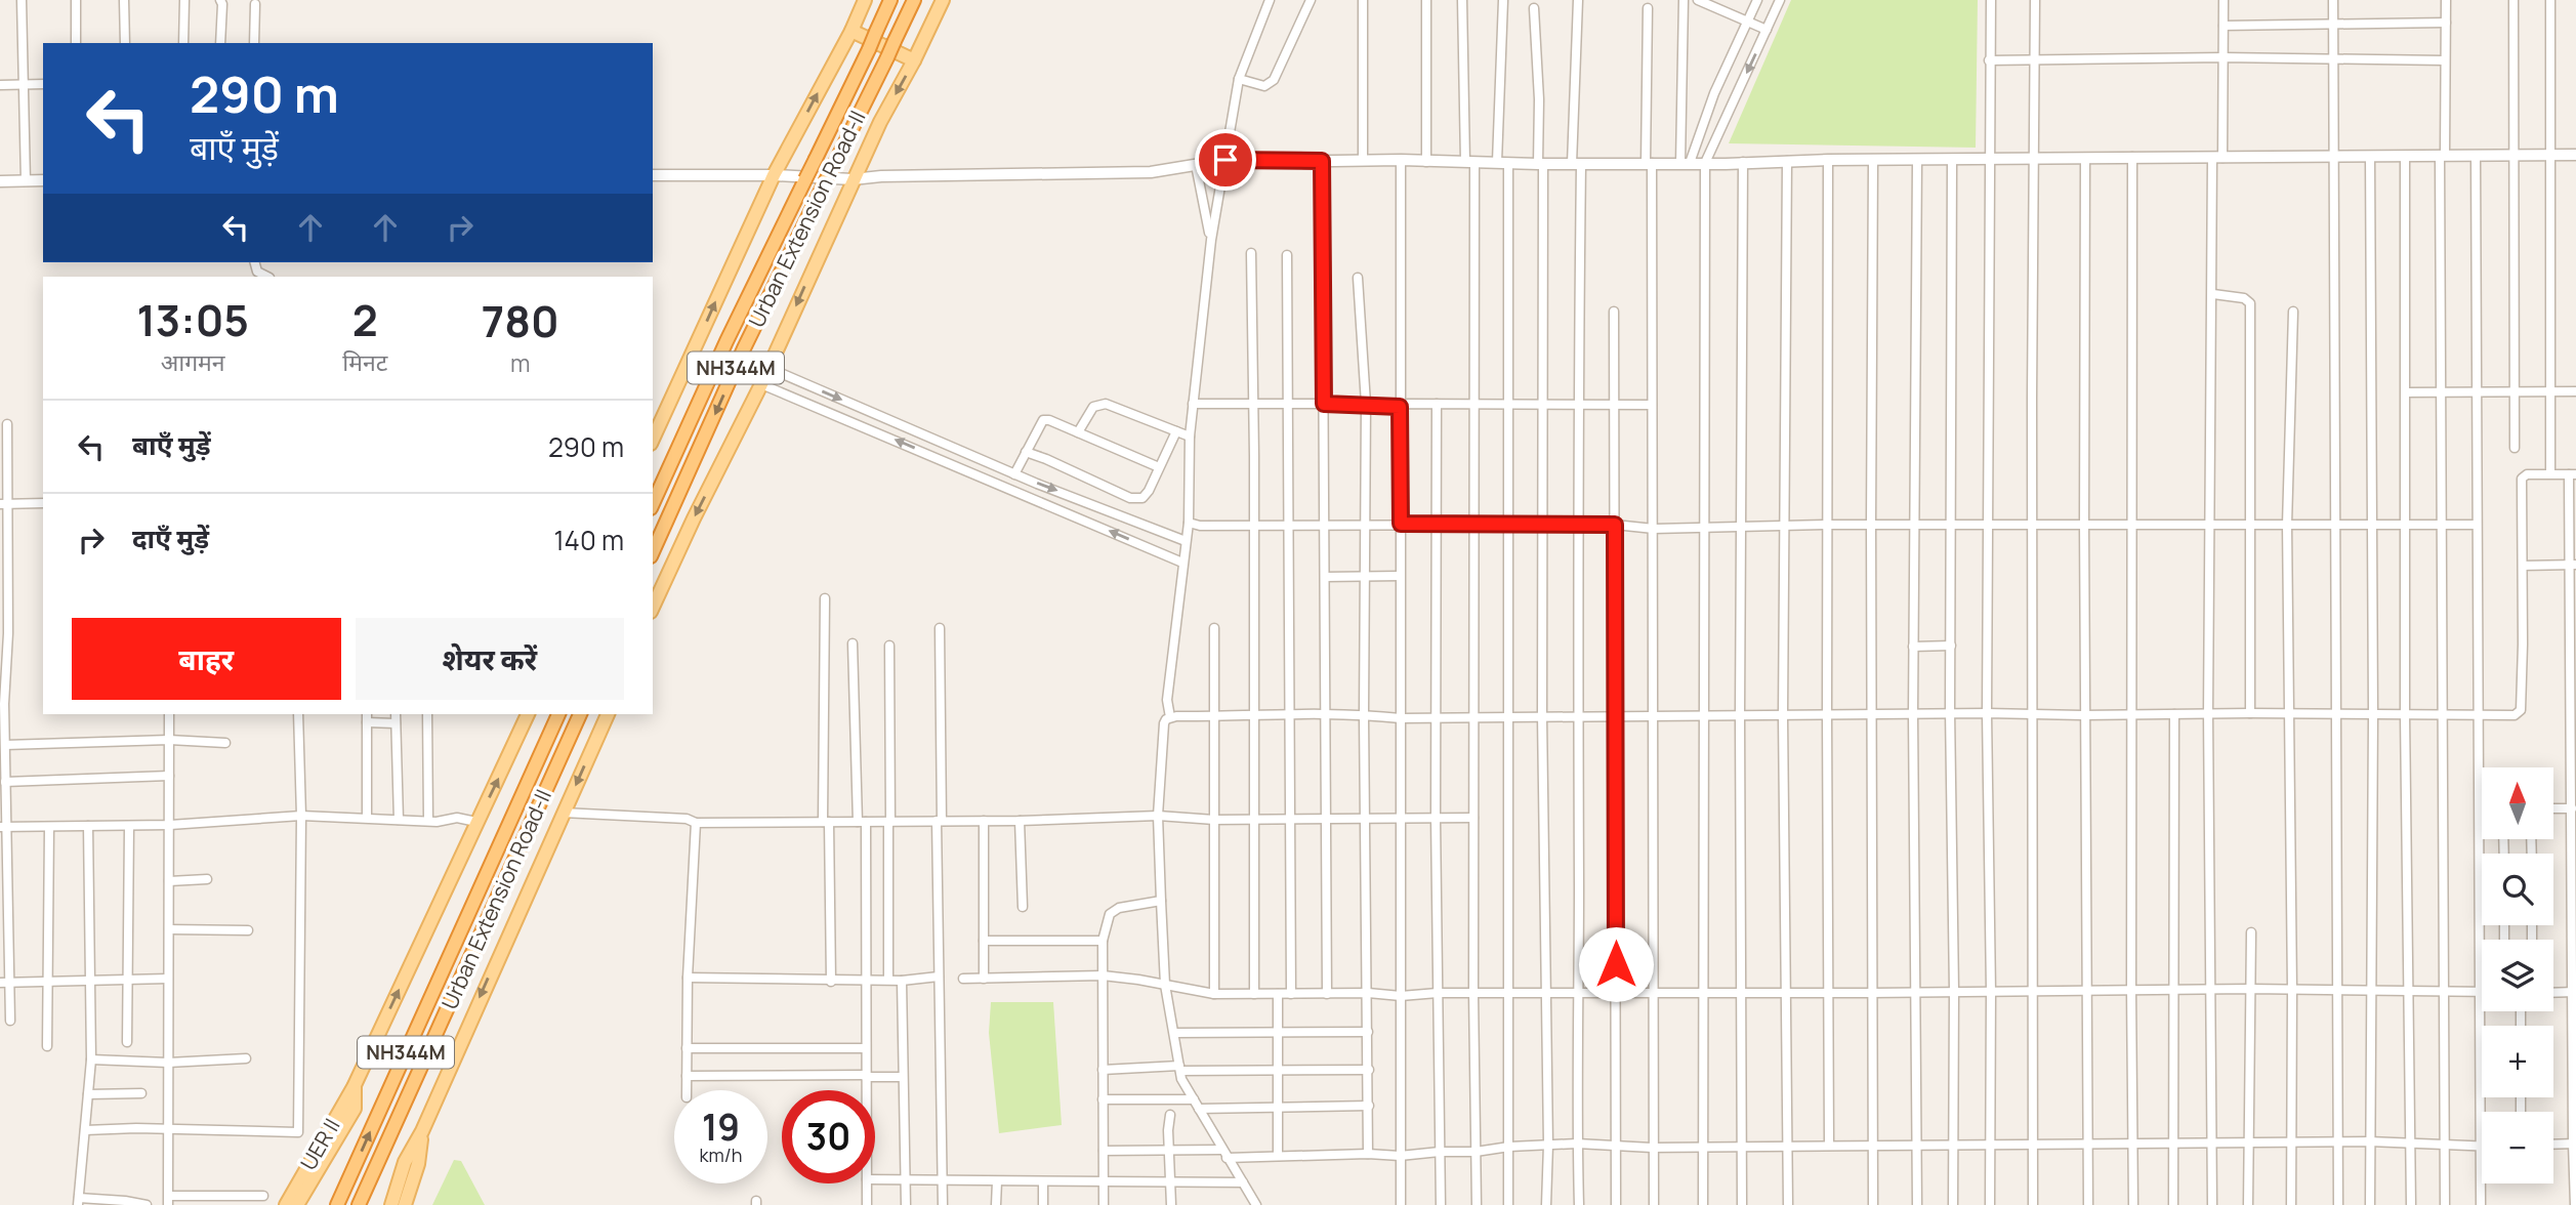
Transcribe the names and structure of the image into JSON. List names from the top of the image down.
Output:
{
  "streets": {
    "highway": ["Urban Extension Road-II", "NH344M"],
    "main road": ["UER II"]
  },
  "north": "top",
  "page": {
    "turn": ["290 m", "बाएँ मुड़ें"],
    "eta": [
      "13:05",
      "आगमन",
      "2",
      "मिनट",
      "780",
      "m"
    ],
    "list": [
      {
        "name": "बाएँ मुड़ें",
        "value": "290 m"
      },
      {
        "name": "दाएँ मुड़ें",
        "value": "140 m"
      }
    ],
    "buttons": ["बाहर", "शेयर करें"],
    "map_buttons": ["+", "−"],
    "speed": "19 km/h",
    "limit": "30"
  }
}
